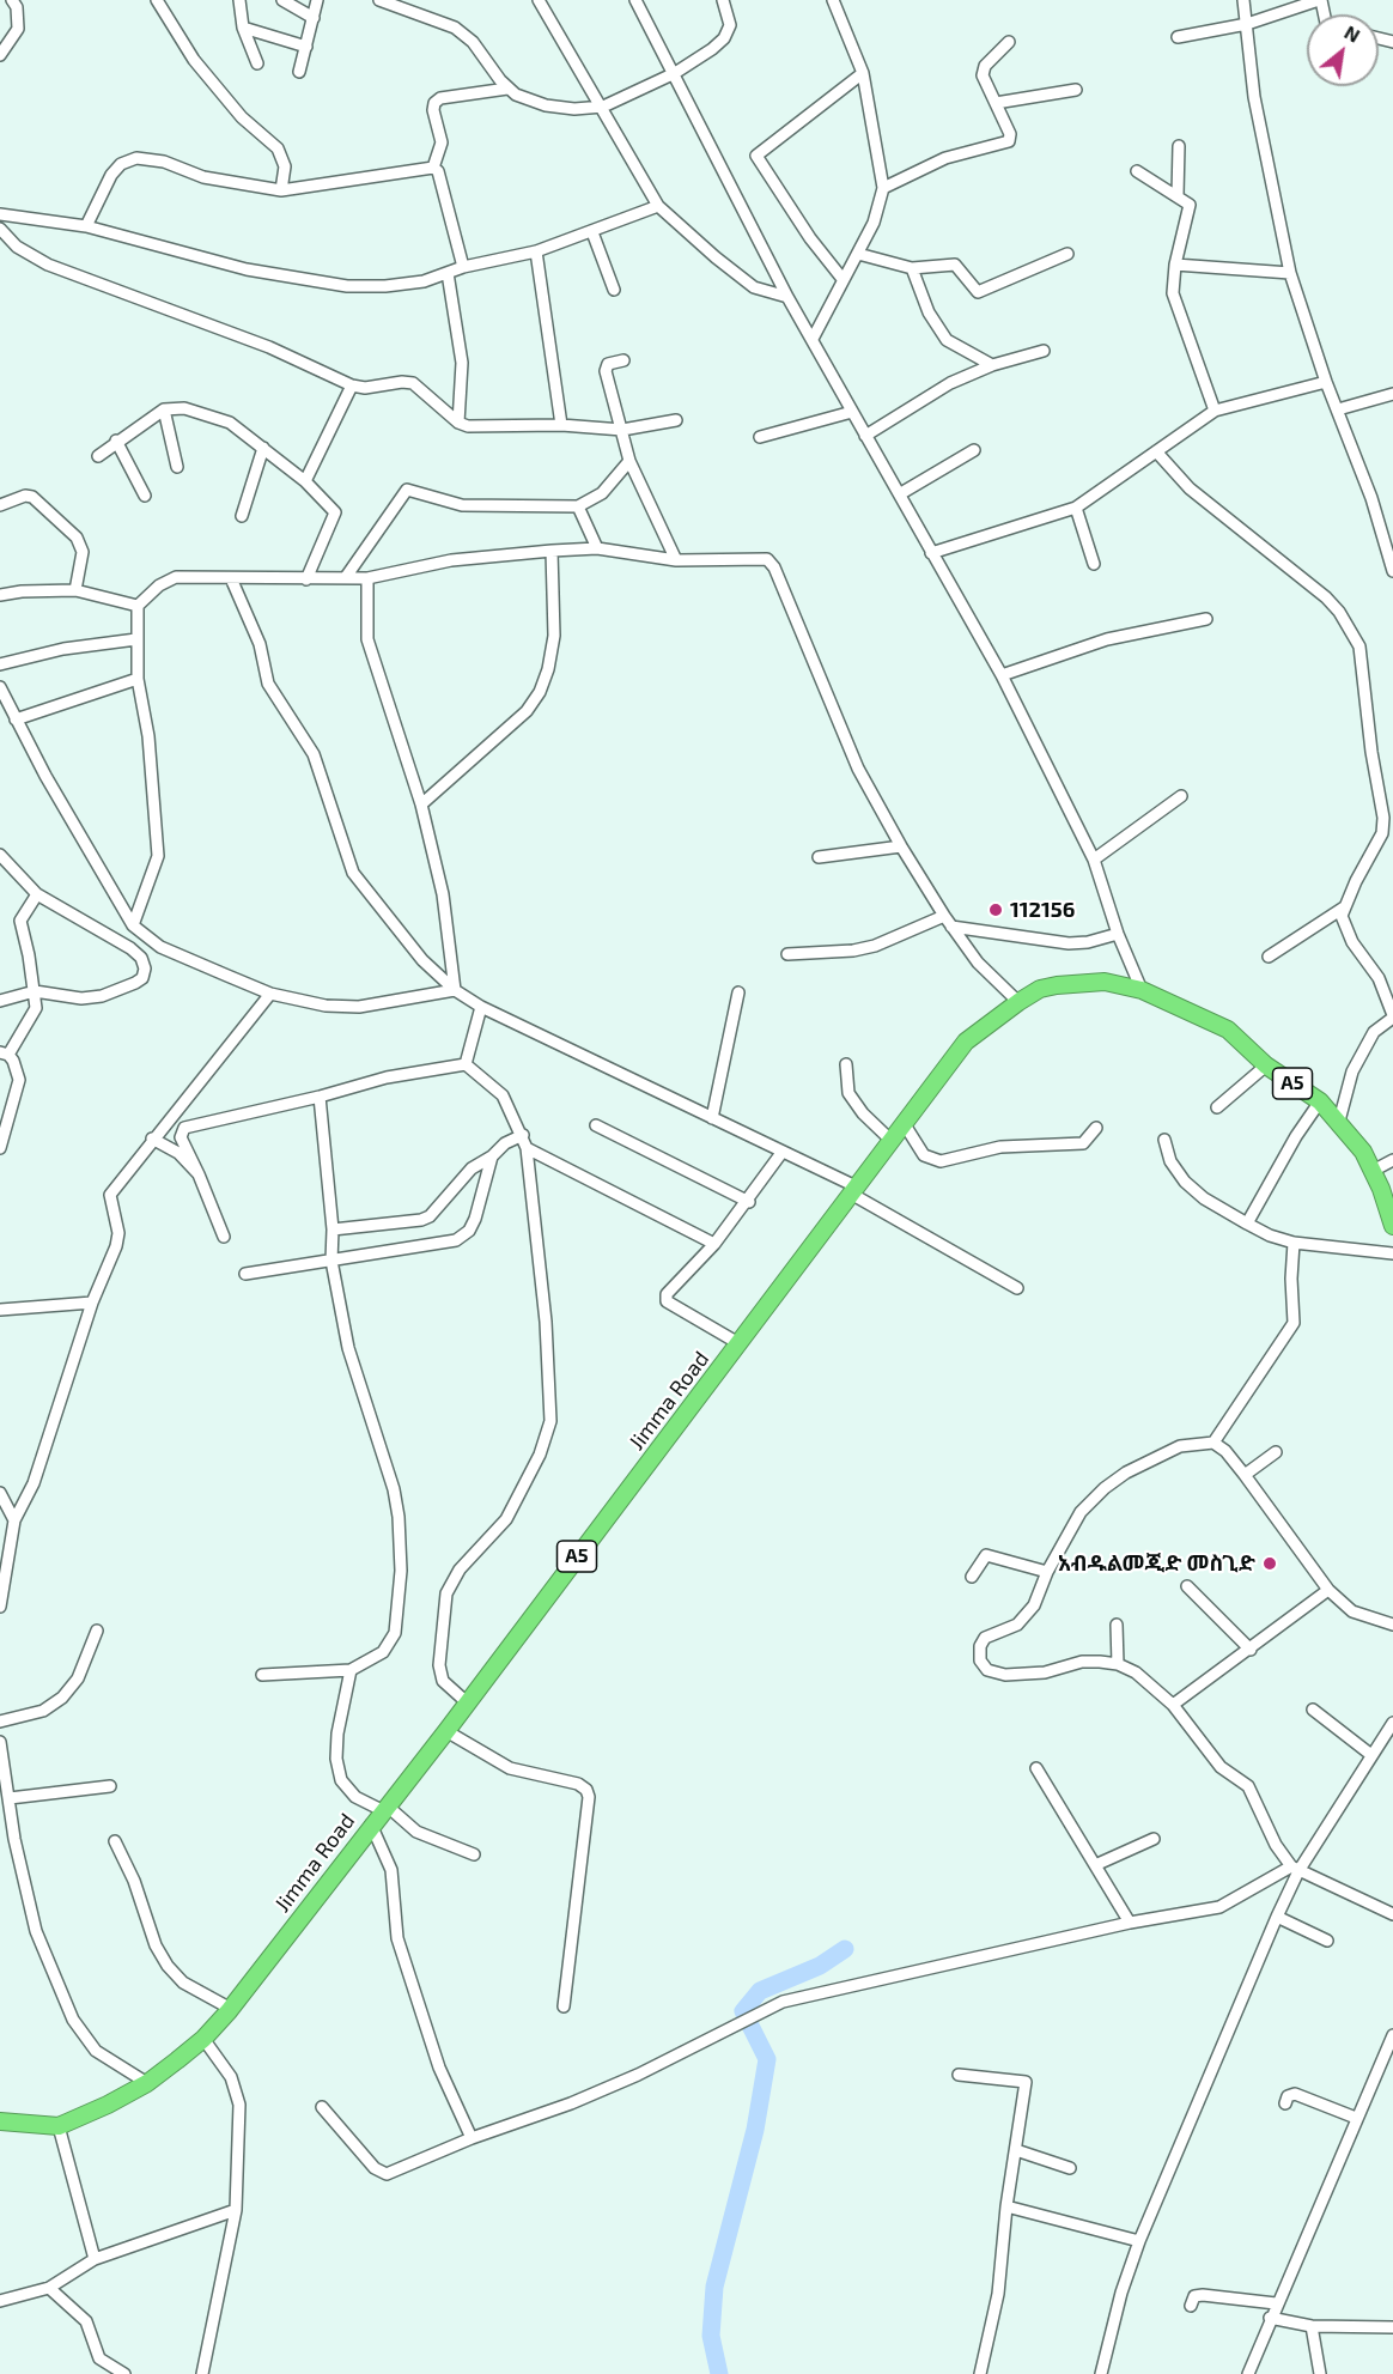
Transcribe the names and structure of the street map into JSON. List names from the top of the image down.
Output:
{
  "streets": {
    "highway": ["A5", "Jimma Road"]
  },
  "places": ["112156", "አብዱልመጂድ መስጊድ"],
  "north": "top right"
}
